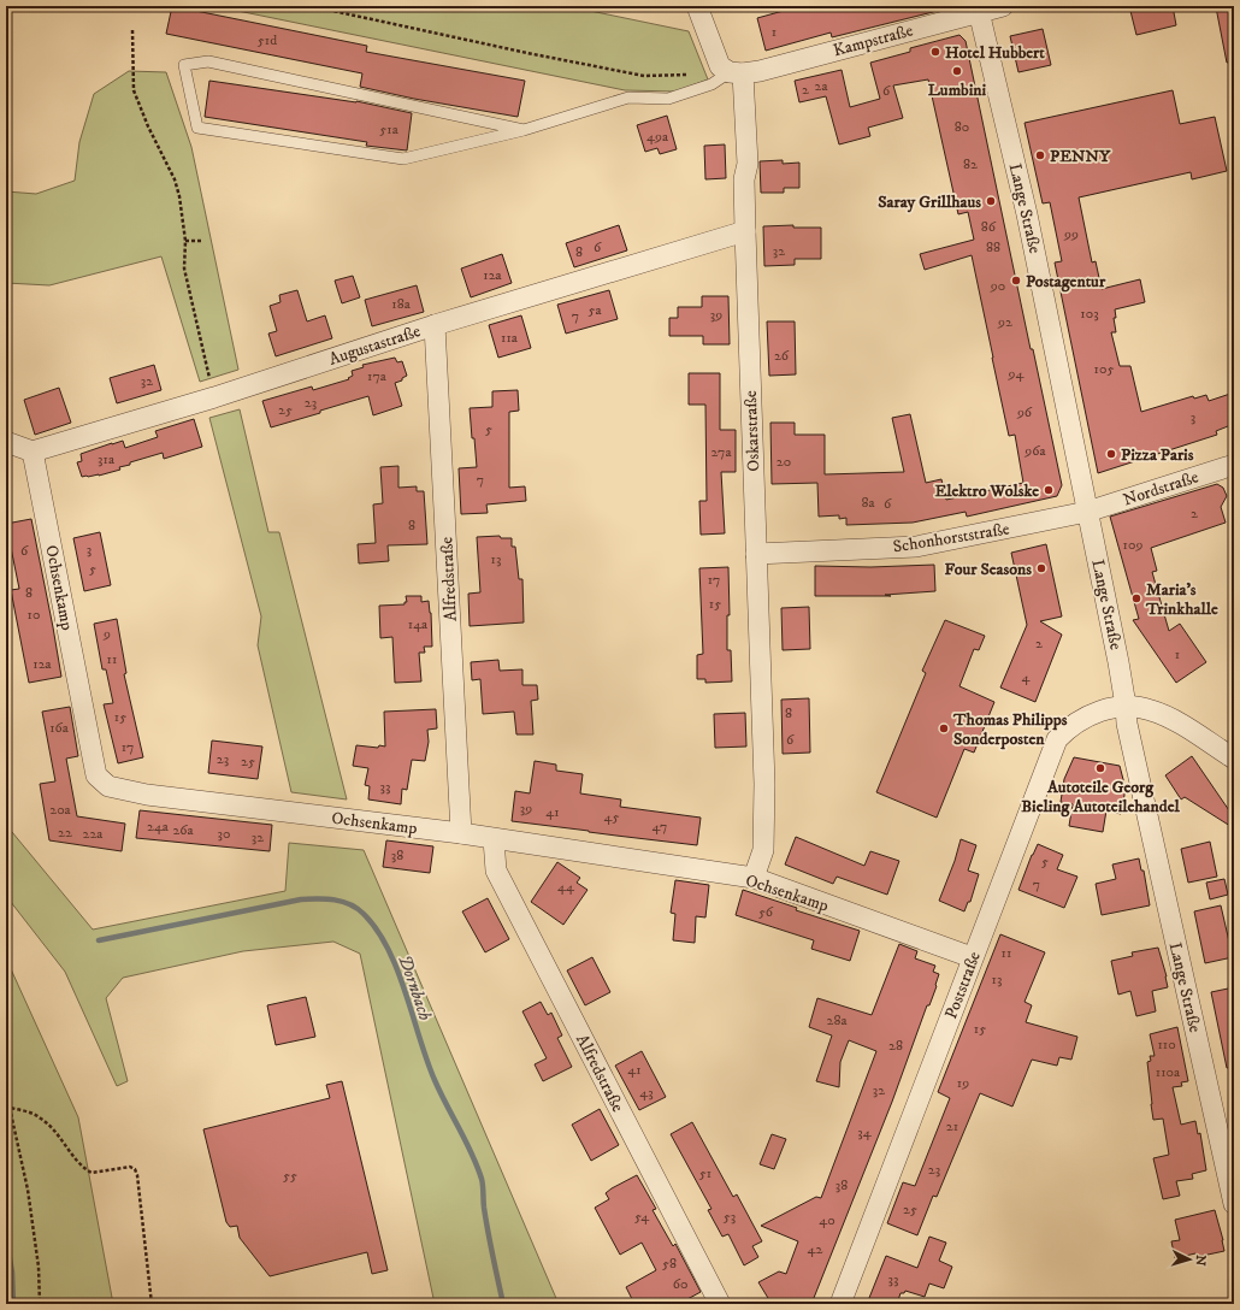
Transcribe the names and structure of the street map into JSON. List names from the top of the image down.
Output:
{
  "streets": {
    "street": [
      "Kampstraße",
      "Lange Straße",
      "Augustastraße",
      "Oskarstraße",
      "Nordstraße",
      "Schonhorststraße",
      "Alfredstraße",
      "Ochsenkamp",
      "Poststraße"
    ]
  },
  "crossings": [
    ["Kampstraße", "Lange Straße"],
    ["Kampstraße", "Oskarstraße"],
    ["Lange Straße", "Nordstraße"],
    ["Lange Straße", "Schonhorststraße"],
    ["Lange Straße", "Poststraße"],
    ["Augustastraße", "Oskarstraße"],
    ["Augustastraße", "Alfredstraße"],
    ["Augustastraße", "Ochsenkamp"],
    ["Oskarstraße", "Schonhorststraße"],
    ["Oskarstraße", "Ochsenkamp"],
    ["Nordstraße", "Schonhorststraße"],
    ["Alfredstraße", "Ochsenkamp"],
    ["Ochsenkamp", "Poststraße"]
  ],
  "water": ["Dornbach"],
  "places": [
    "Hotel Hubbert",
    "Lumbini",
    "PENNY",
    "Saray Grillhaus",
    "Postagentur",
    "Pizza Paris",
    "Elektro Wolske",
    "Four Seasons",
    "Maria’s Trinkhalle",
    "Thomas Philipps Sonderposten",
    "Autoteile Georg Bieling Autoteilehandel"
  ],
  "house_numbers": [
    "1",
    "51d",
    "2a",
    "2",
    "6",
    "80",
    "51a",
    "49a",
    "82",
    "86",
    "99",
    "6",
    "88",
    "32",
    "8",
    "12a",
    "90",
    "18a",
    "5a",
    "103",
    "39",
    "7",
    "92",
    "11a",
    "26",
    "105",
    "94",
    "17a",
    "32",
    "23",
    "25",
    "96",
    "3",
    "5",
    "96a",
    "27a",
    "31a",
    "20",
    "7",
    "8a",
    "6",
    "2",
    "8",
    "109",
    "3",
    "6",
    "13",
    "5",
    "17",
    "8",
    "15",
    "10",
    "14a",
    "9",
    "2",
    "1",
    "11",
    "12a",
    "4",
    "8",
    "15",
    "16a",
    "6",
    "17",
    "23",
    "25",
    "33",
    "39",
    "20a",
    "41",
    "45",
    "24a",
    "47",
    "26a",
    "22",
    "22a",
    "30",
    "32",
    "38",
    "5",
    "7",
    "44",
    "56",
    "11",
    "13",
    "28a",
    "15",
    "110",
    "28",
    "41",
    "110a",
    "19",
    "32",
    "43",
    "21",
    "34",
    "23",
    "51",
    "55",
    "38",
    "25",
    "54",
    "53",
    "40",
    "42",
    "58",
    "33",
    "60"
  ],
  "north": "right"
}
